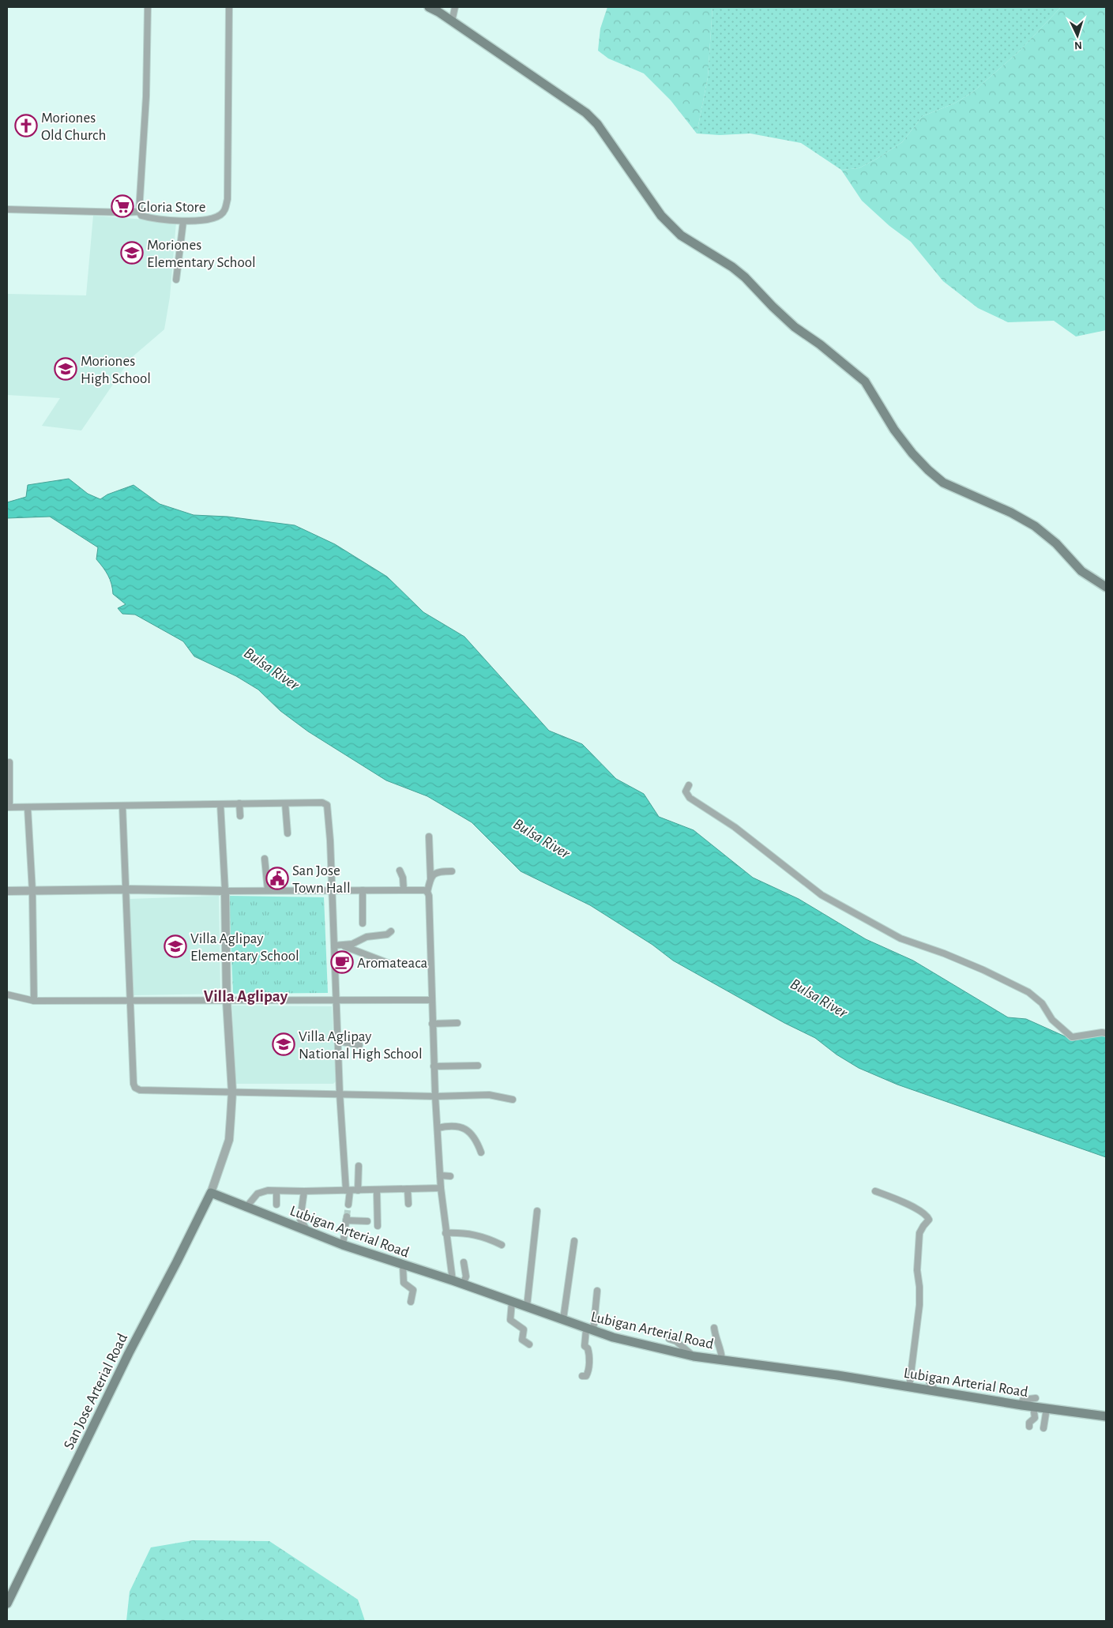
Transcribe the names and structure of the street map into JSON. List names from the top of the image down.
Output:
{
  "streets": {
    "main road": ["Lubigan Arterial Road", "San Jose Arterial Road"]
  },
  "crossings": [
    ["Lubigan Arterial Road", "San Jose Arterial Road"]
  ],
  "districts": ["Villa Aglipay"],
  "water": ["Bulsa River"],
  "places": {
    "church": ["Moriones Old Church"],
    "supermarket": ["Gloria Store"],
    "school or university": [
      "Moriones Elementary School",
      "Moriones High School",
      "Villa Aglipay Elementary School",
      "Villa Aglipay National High School"
    ],
    "public building": ["San Jose Town Hall"],
    "cafe": ["Aromateaca"]
  },
  "north": "bottom"
}
